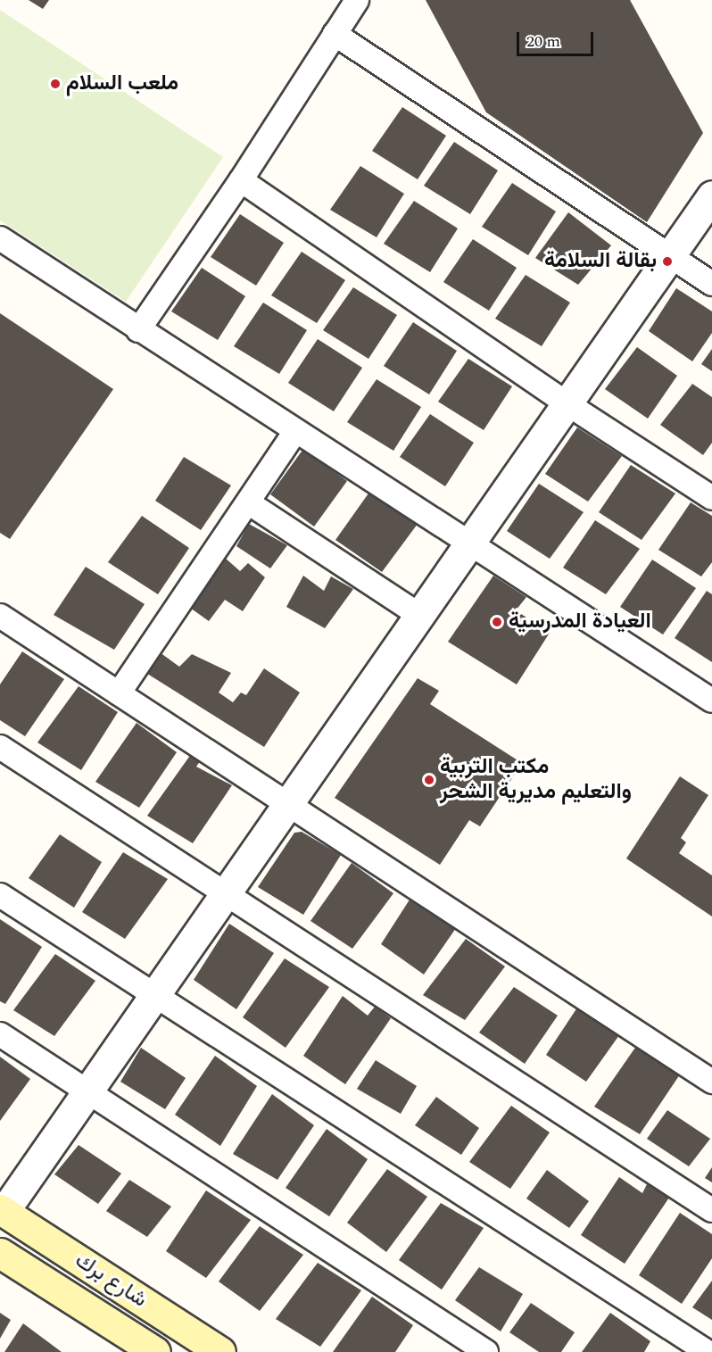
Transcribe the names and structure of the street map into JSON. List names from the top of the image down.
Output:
{
  "streets": {
    "main road": ["شارع برك"]
  },
  "places": [
    "ملعب السلام",
    "بقالة السلامة",
    "العيادة المدرسية",
    "مكتب التربية والتعليم مديرية الشحر"
  ],
  "scale_bar": "20 m"
}
